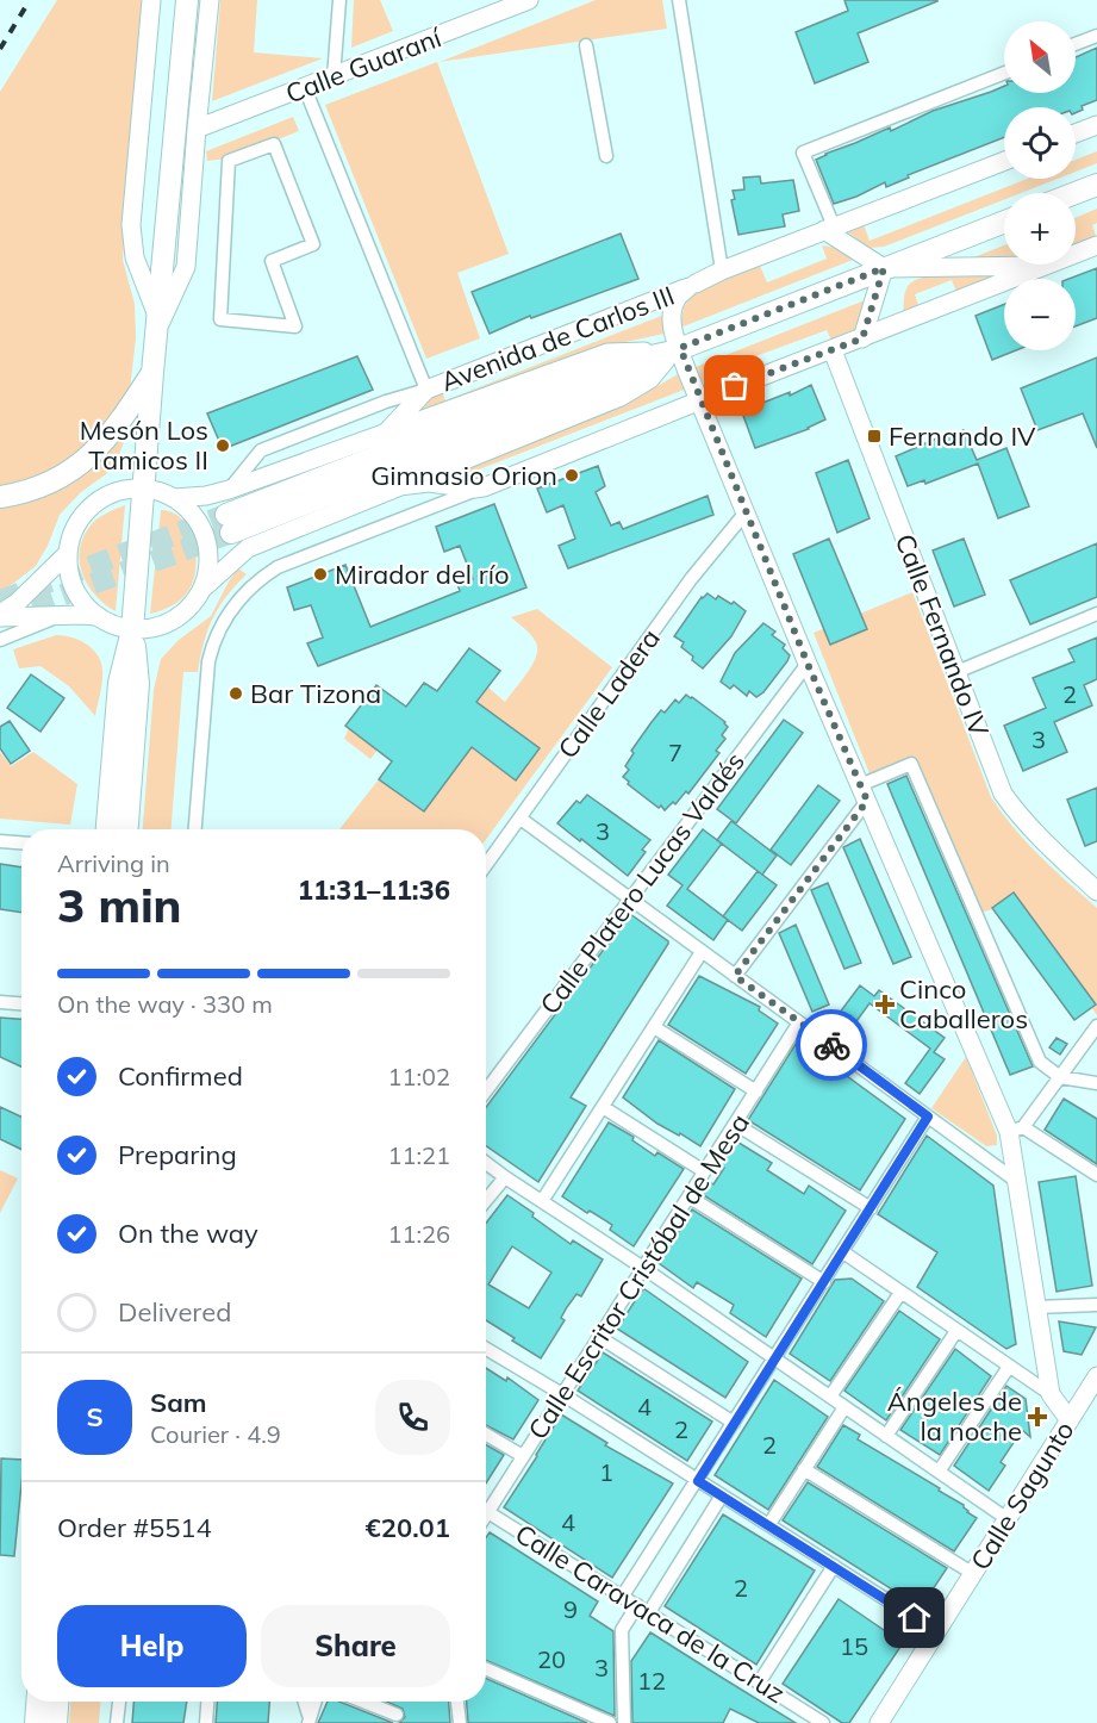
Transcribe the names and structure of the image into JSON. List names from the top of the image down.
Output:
{
  "streets": {
    "main road": ["Avenida de Carlos III"],
    "street": [
      "Calle Guaraní",
      "Calle Fernando IV",
      "Calle Ladera",
      "Calle Platero Lucas Valdés",
      "Calle Escritor Cristóbal de Mesa",
      "Calle Sagunto",
      "Calle Caravaca de la Cruz"
    ]
  },
  "crossings": [
    ["Avenida de Carlos III", "Calle Fernando IV"]
  ],
  "places": {
    "transit": ["Fernando IV"],
    "other": [
      "Mesón Los Tamicos II",
      "Gimnasio Orion",
      "Mirador del río",
      "Bar Tizona"
    ],
    "health": ["Cinco Caballeros", "Ángeles de la noche"]
  },
  "house_numbers": [
    "2",
    "3",
    "7",
    "3",
    "4",
    "2",
    "2",
    "1",
    "4",
    "2",
    "9",
    "15",
    "20",
    "3",
    "12"
  ],
  "north": "top left",
  "page": {
    "map_buttons": ["+", "−"],
    "heading": ["3 min", "Arriving in", "11:31–11:36"],
    "panel": [
      "Sam",
      "Courier · 4.9",
      "Order #5514",
      "€20.01"
    ],
    "bar": "On the way · 330 m",
    "list": [
      ["Confirmed", "11:02"],
      ["Preparing", "11:21"],
      ["On the way", "11:26"],
      "Delivered"
    ],
    "round": "S",
    "buttons": ["Help", "Share"]
  }
}
